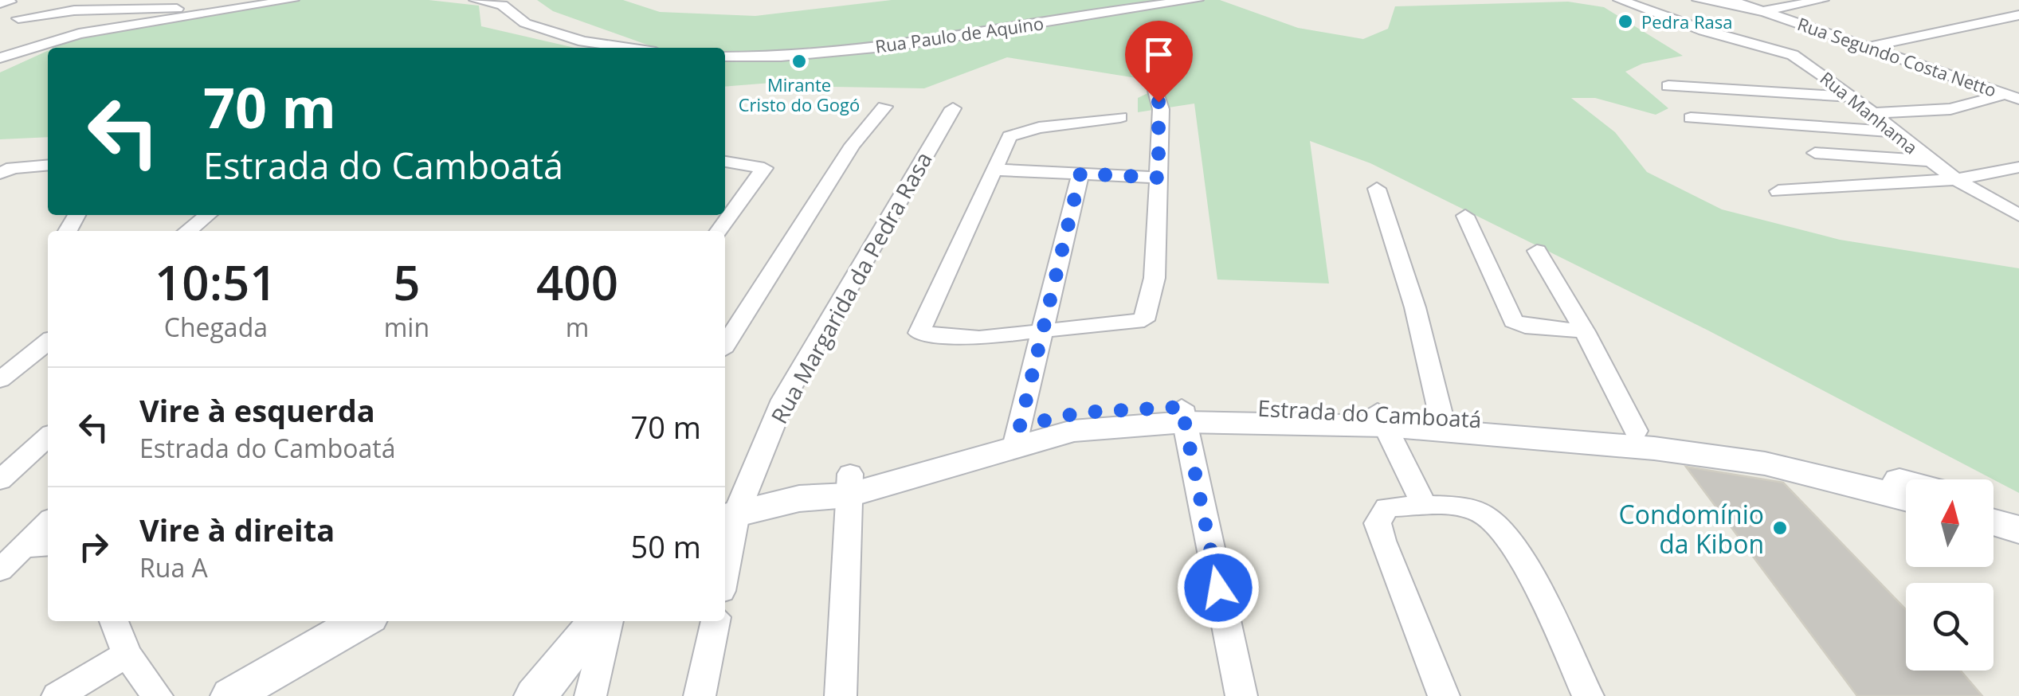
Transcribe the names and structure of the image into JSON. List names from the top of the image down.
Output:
{
  "streets": {
    "main road": ["Estrada do Camboatá"],
    "street": [
      "Rua Paulo de Aquino",
      "Rua Segundo Costa Netto",
      "Rua Manhama",
      "Rua Margarida da Pedra Rasa"
    ]
  },
  "crossings": [
    ["Rua Margarida da Pedra Rasa", "Estrada do Camboatá"]
  ],
  "places": ["Pedra Rasa", "Mirante Cristo do Gogó", "Condomínio da Kibon"],
  "north": "top",
  "page": {
    "turn": ["70 m", "Estrada do Camboatá"],
    "eta": [
      "10:51",
      "Chegada",
      "5",
      "min",
      "400",
      "m"
    ],
    "list": [
      {
        "name": "Vire à esquerda",
        "note": "Estrada do Camboatá",
        "value": "70 m"
      },
      {
        "name": "Vire à direita",
        "note": "Rua A",
        "value": "50 m"
      }
    ]
  }
}
